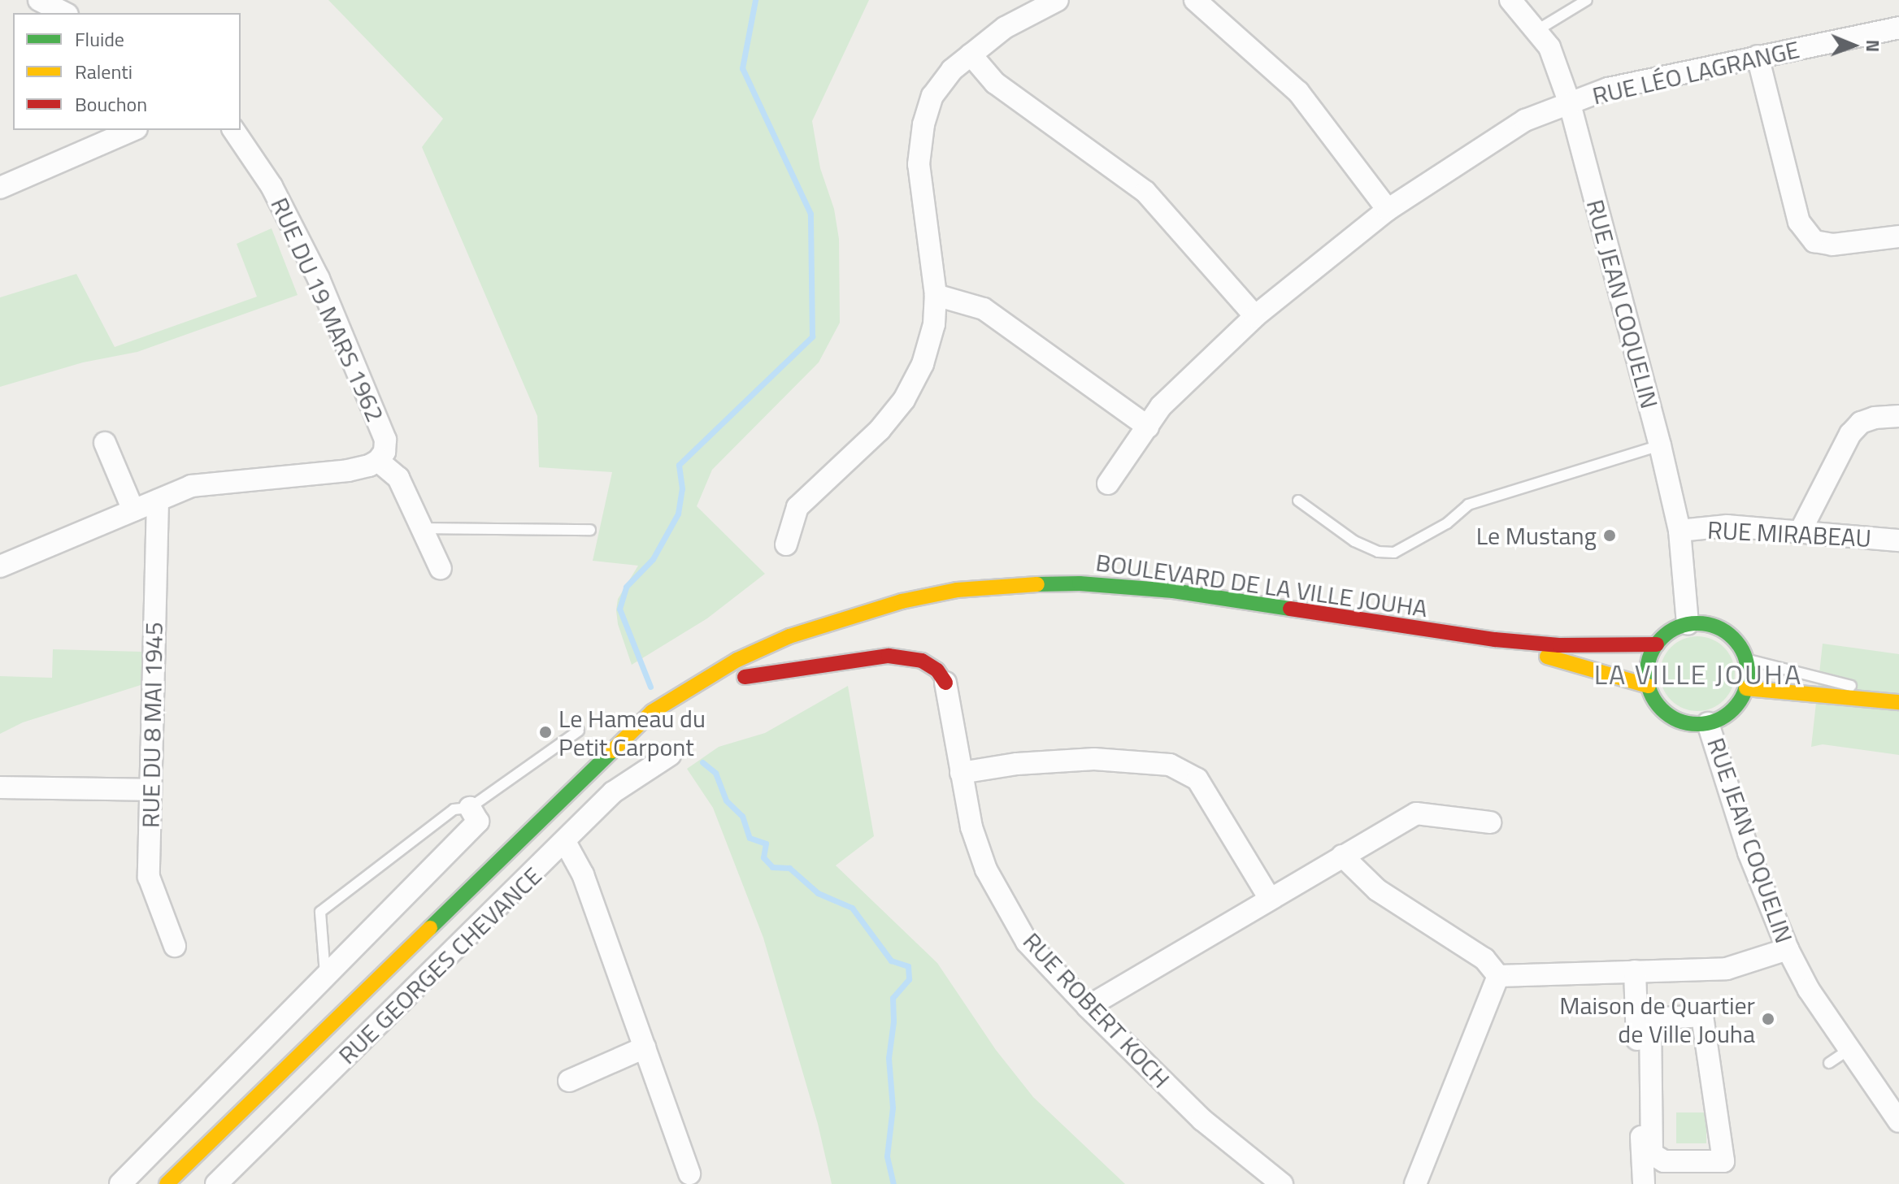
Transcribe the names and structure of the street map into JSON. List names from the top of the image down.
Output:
{
  "streets": {
    "main road": ["BOULEVARD DE LA VILLE JOUHA"],
    "street": [
      "RUE LÉO LAGRANGE",
      "RUE JEAN COQUELIN",
      "RUE DU 19 MARS 1962",
      "RUE MIRABEAU",
      "RUE DU 8 MAI 1945",
      "RUE GEORGES CHEVANCE",
      "RUE ROBERT KOCH"
    ]
  },
  "crossings": [
    ["RUE LÉO LAGRANGE", "RUE JEAN COQUELIN"],
    ["RUE JEAN COQUELIN", "RUE MIRABEAU"],
    ["RUE JEAN COQUELIN", "BOULEVARD DE LA VILLE JOUHA"]
  ],
  "districts": ["LA VILLE JOUHA"],
  "places": ["Le Mustang", "Le Hameau du Petit Carpont", "Maison de Quartier de Ville Jouha"],
  "legend": ["Fluide", "Ralenti", "Bouchon"],
  "north": "right"
}
